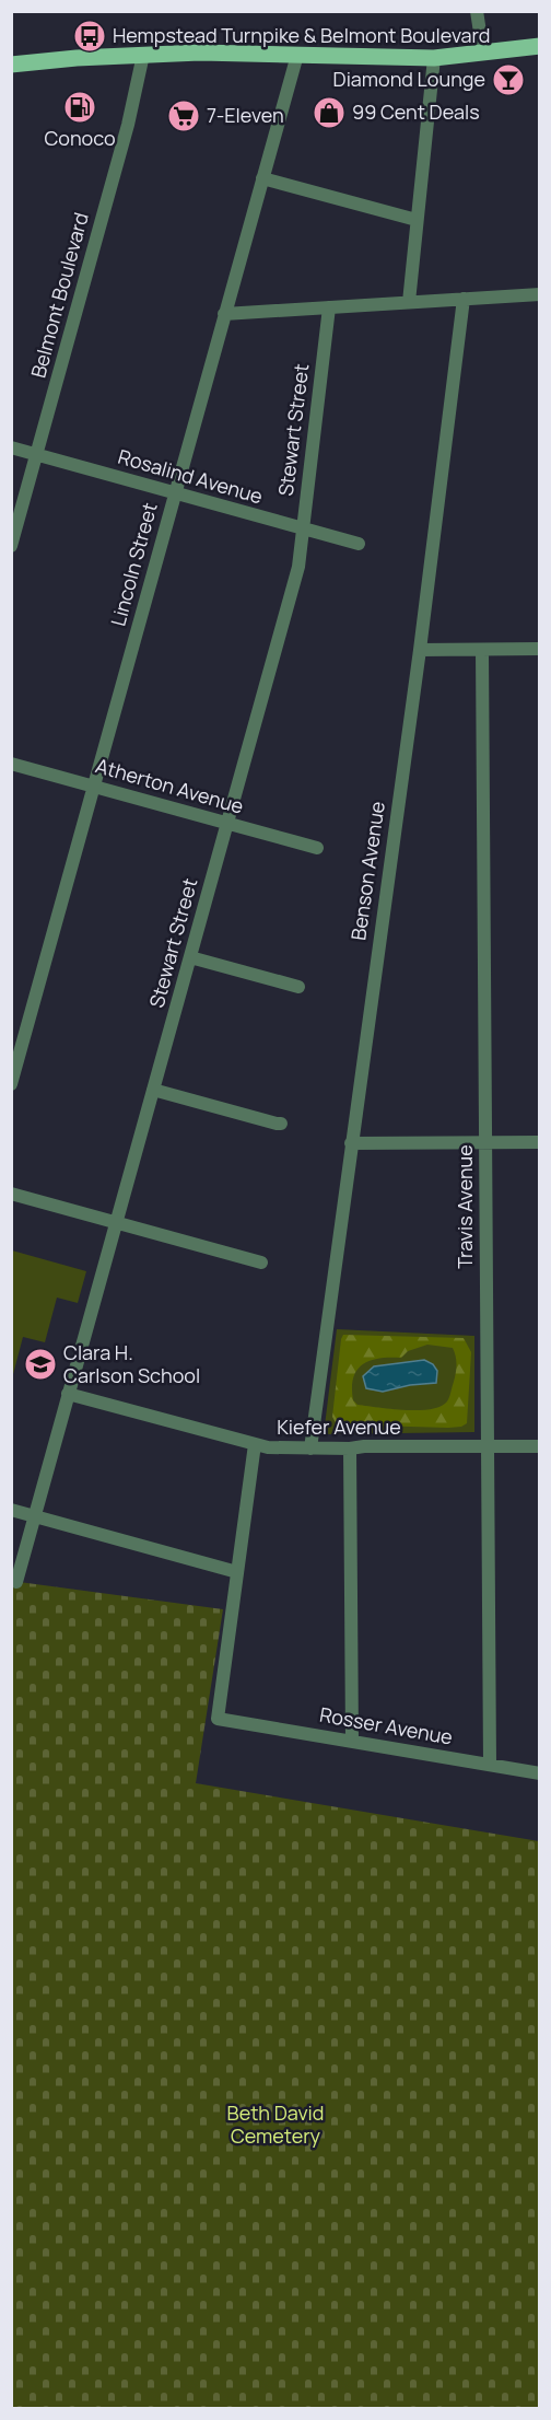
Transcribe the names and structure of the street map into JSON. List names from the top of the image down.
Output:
{
  "streets": {
    "street": [
      "Belmont Boulevard",
      "Stewart Street",
      "Rosalind Avenue",
      "Lincoln Street",
      "Atherton Avenue",
      "Benson Avenue",
      "Travis Avenue",
      "Kiefer Avenue",
      "Rosser Avenue"
    ]
  },
  "crossings": [
    ["Belmont Boulevard", "Rosalind Avenue"],
    ["Stewart Street", "Rosalind Avenue"],
    ["Stewart Street", "Atherton Avenue"],
    ["Stewart Street", "Kiefer Avenue"],
    ["Rosalind Avenue", "Lincoln Street"],
    ["Lincoln Street", "Atherton Avenue"],
    ["Benson Avenue", "Kiefer Avenue"],
    ["Travis Avenue", "Kiefer Avenue"],
    ["Travis Avenue", "Rosser Avenue"]
  ],
  "parks": ["Beth David Cemetery"],
  "places": {
    "bus stop": ["Hempstead Turnpike & Belmont Boulevard"],
    "bar": ["Diamond Lounge"],
    "fuel station": ["Conoco"],
    "shop": ["99 Cent Deals"],
    "supermarket": ["7-Eleven"],
    "school or university": ["Clara H. Carlson School"]
  }
}
